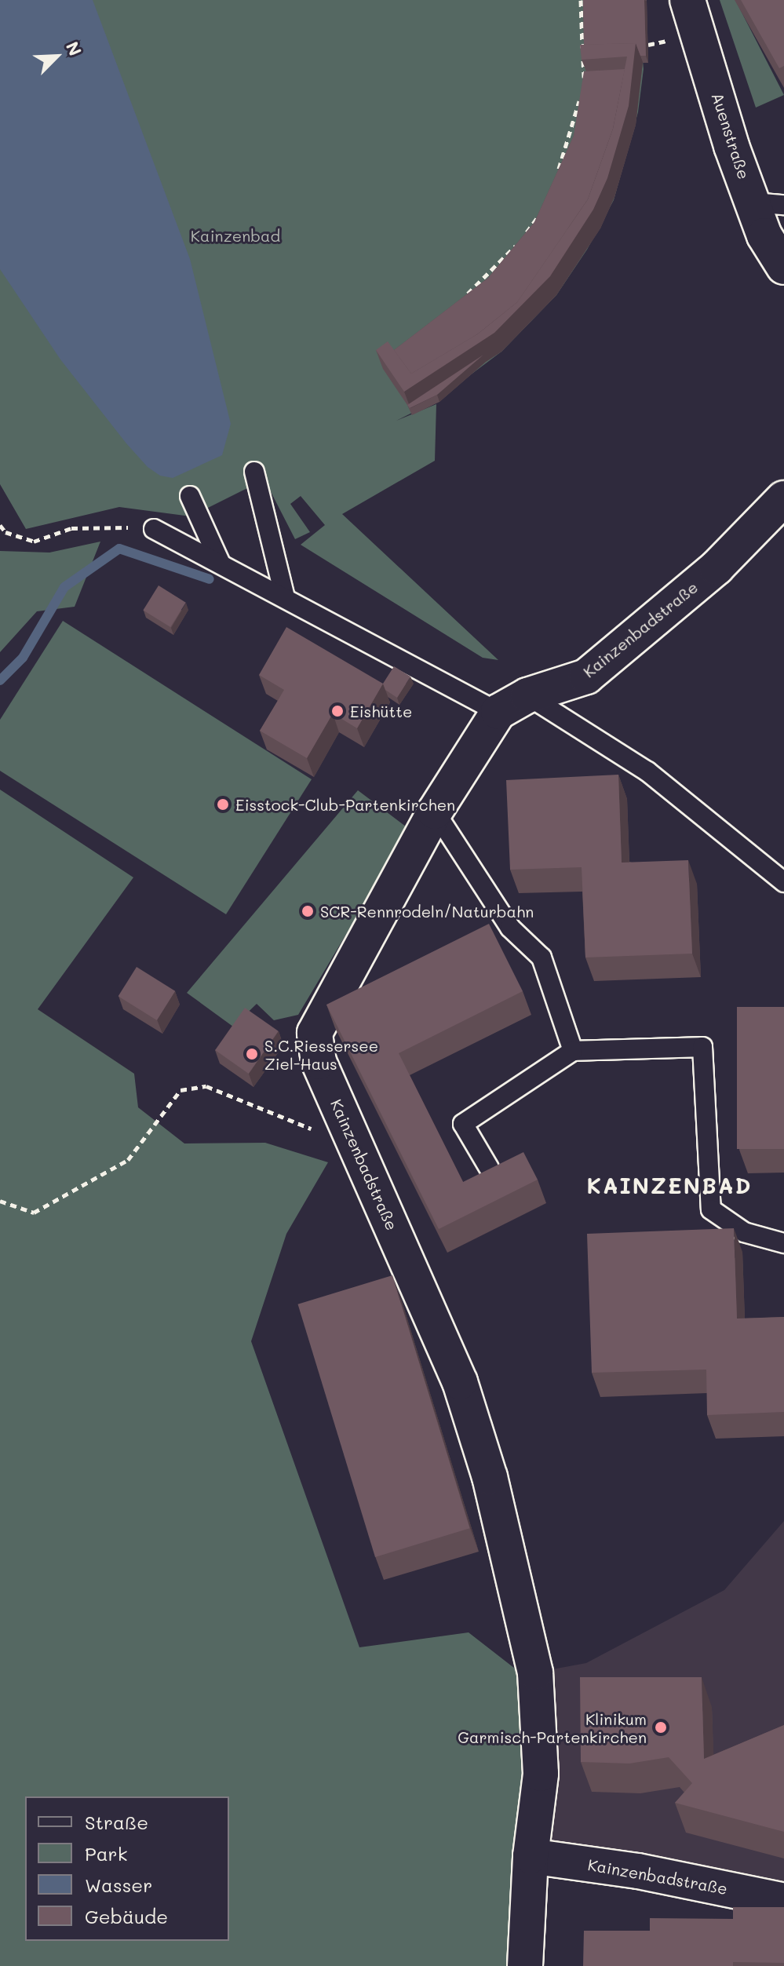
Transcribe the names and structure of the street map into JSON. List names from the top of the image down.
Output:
{
  "streets": {
    "street": ["Auenstraße", "Kainzenbadstraße"]
  },
  "districts": ["KAINZENBAD"],
  "parks": ["Kainzenbad"],
  "places": [
    "Eishütte",
    "Eisstock-Club-Partenkirchen",
    "SCR-Rennrodeln/Naturbahn",
    "S.C.Riessersee Ziel-Haus",
    "Klinikum Garmisch-Partenkirchen"
  ],
  "legend": [
    "Straße",
    "Park",
    "Wasser",
    "Gebäude"
  ],
  "north": "top right"
}
